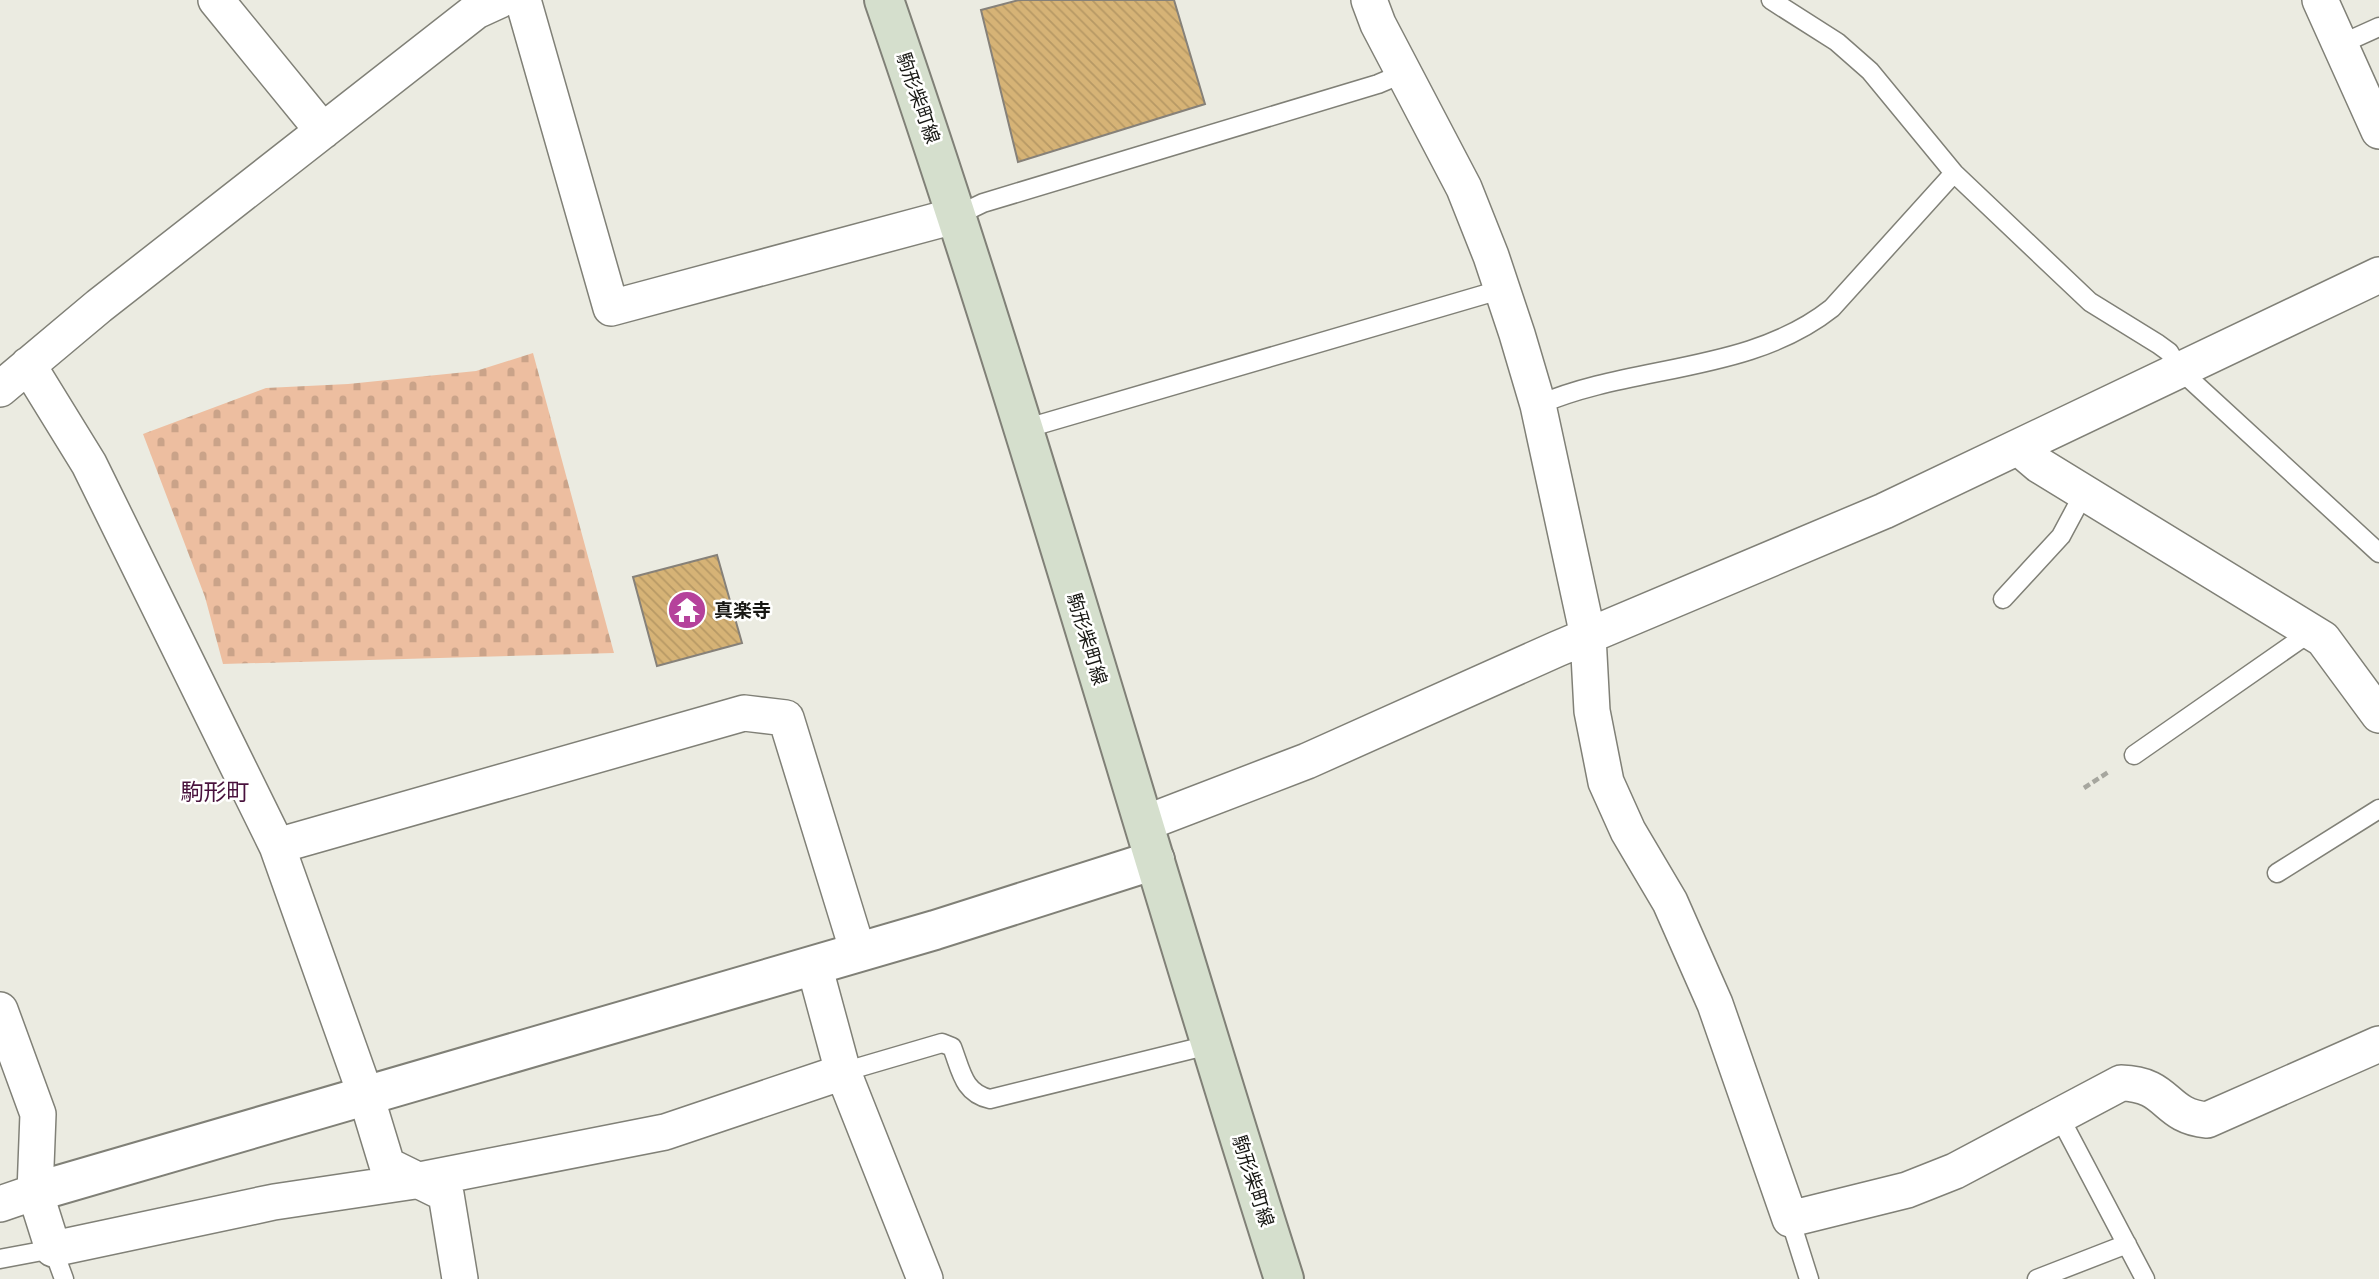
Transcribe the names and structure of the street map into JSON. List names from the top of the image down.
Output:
{
  "streets": {
    "main road": ["駒形柴町線"]
  },
  "districts": ["駒形町"],
  "places": {
    "temple": ["真楽寺"]
  }
}
